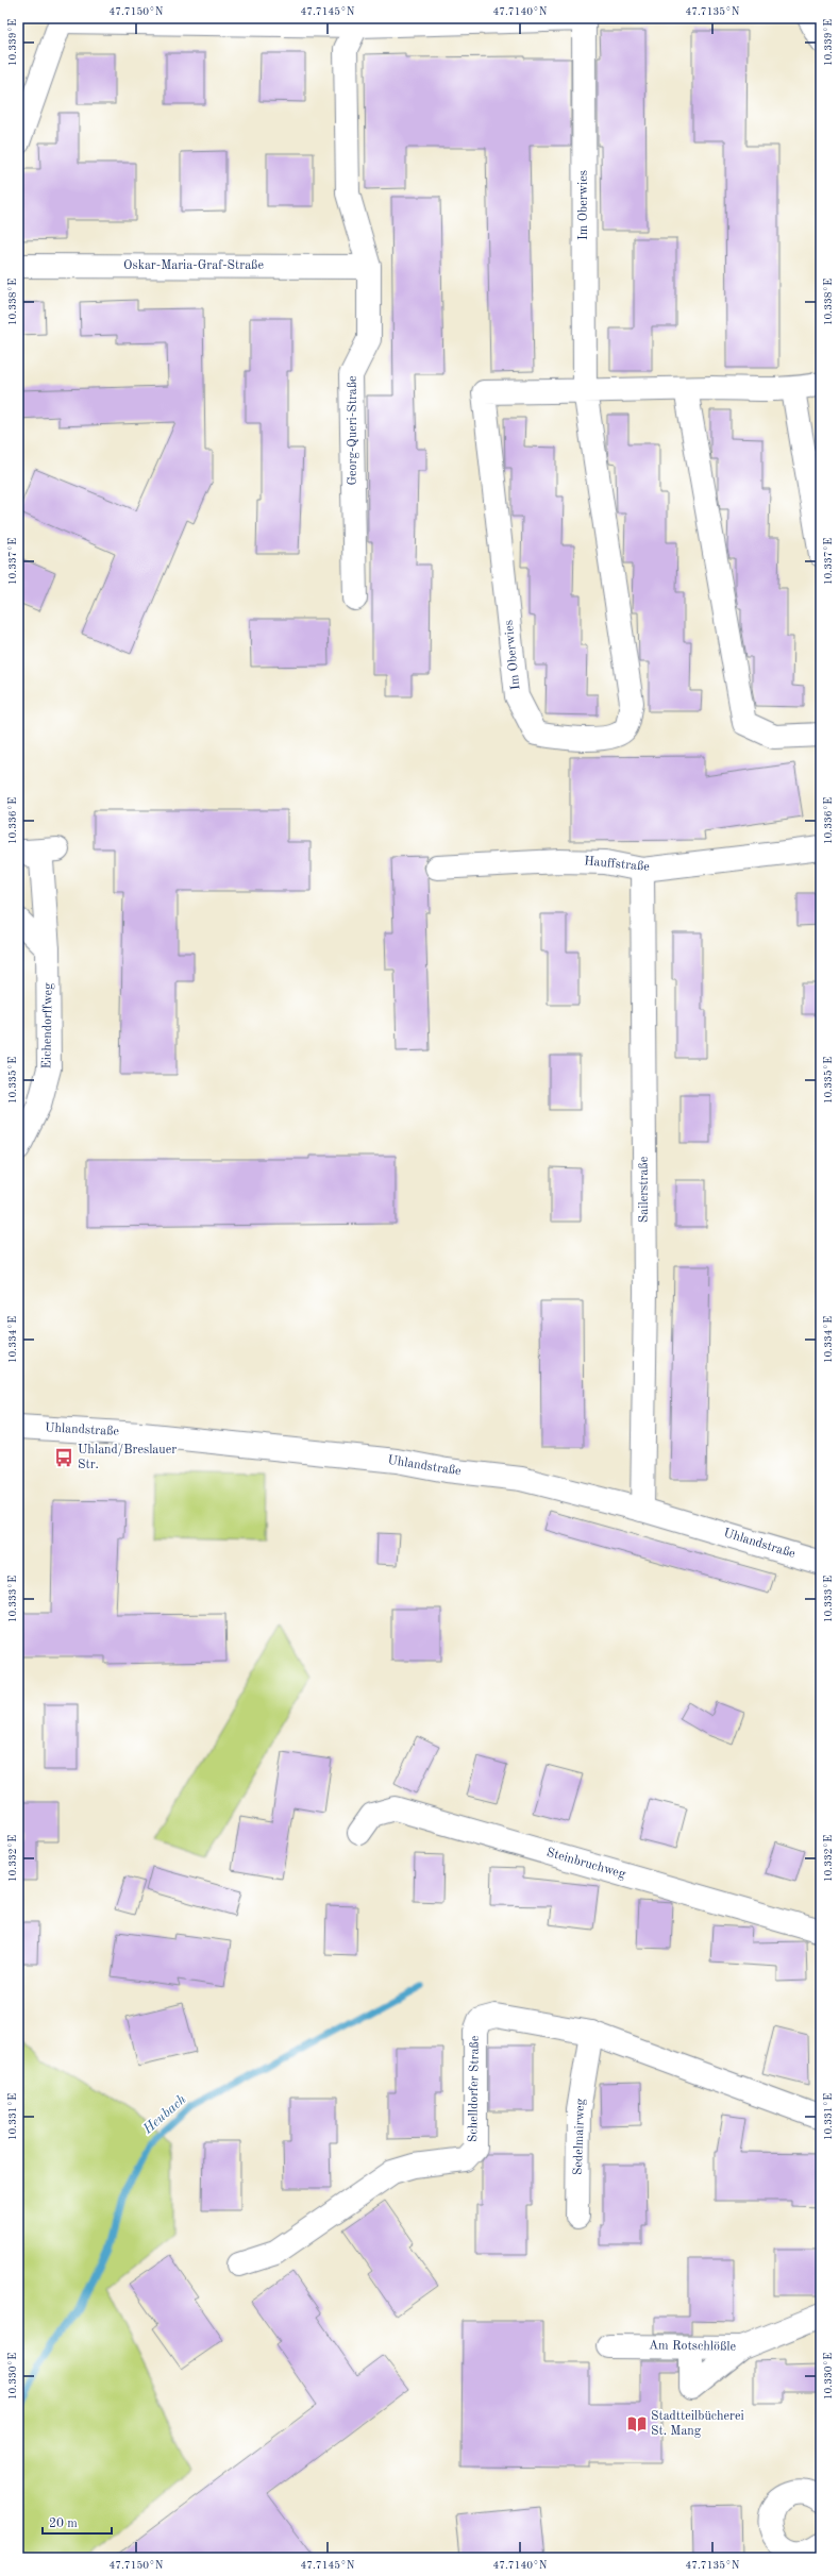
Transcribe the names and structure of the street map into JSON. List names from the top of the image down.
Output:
{
  "streets": {
    "street": [
      "Im Oberwies",
      "Oskar-Maria-Graf-Straße",
      "Georg-Queri-Straße",
      "Hauffstraße",
      "Eichendorffweg",
      "Sailerstraße",
      "Uhlandstraße",
      "Steinbruchweg",
      "Schelldorfer Straße",
      "Sedelmairweg",
      "Am Rotschlößle"
    ]
  },
  "crossings": [
    ["Im Oberwies", "Georg-Queri-Straße"],
    ["Oskar-Maria-Graf-Straße", "Georg-Queri-Straße"],
    ["Hauffstraße", "Sailerstraße"],
    ["Sailerstraße", "Uhlandstraße"],
    ["Schelldorfer Straße", "Sedelmairweg"]
  ],
  "water": ["Heubach"],
  "places": {
    "bus stop": ["Uhland/Breslauer Str."],
    "library": ["Stadtteilbücherei St. Mang"]
  },
  "scale_bar": "20 m",
  "coordinates": [
    "47.7150°N",
    "47.7145°N",
    "47.7140°N",
    "47.7135°N",
    "10.339°E",
    "10.338°E",
    "10.337°E",
    "10.336°E",
    "10.335°E",
    "10.334°E",
    "10.333°E",
    "10.332°E",
    "10.331°E",
    "10.330°E"
  ]
}
